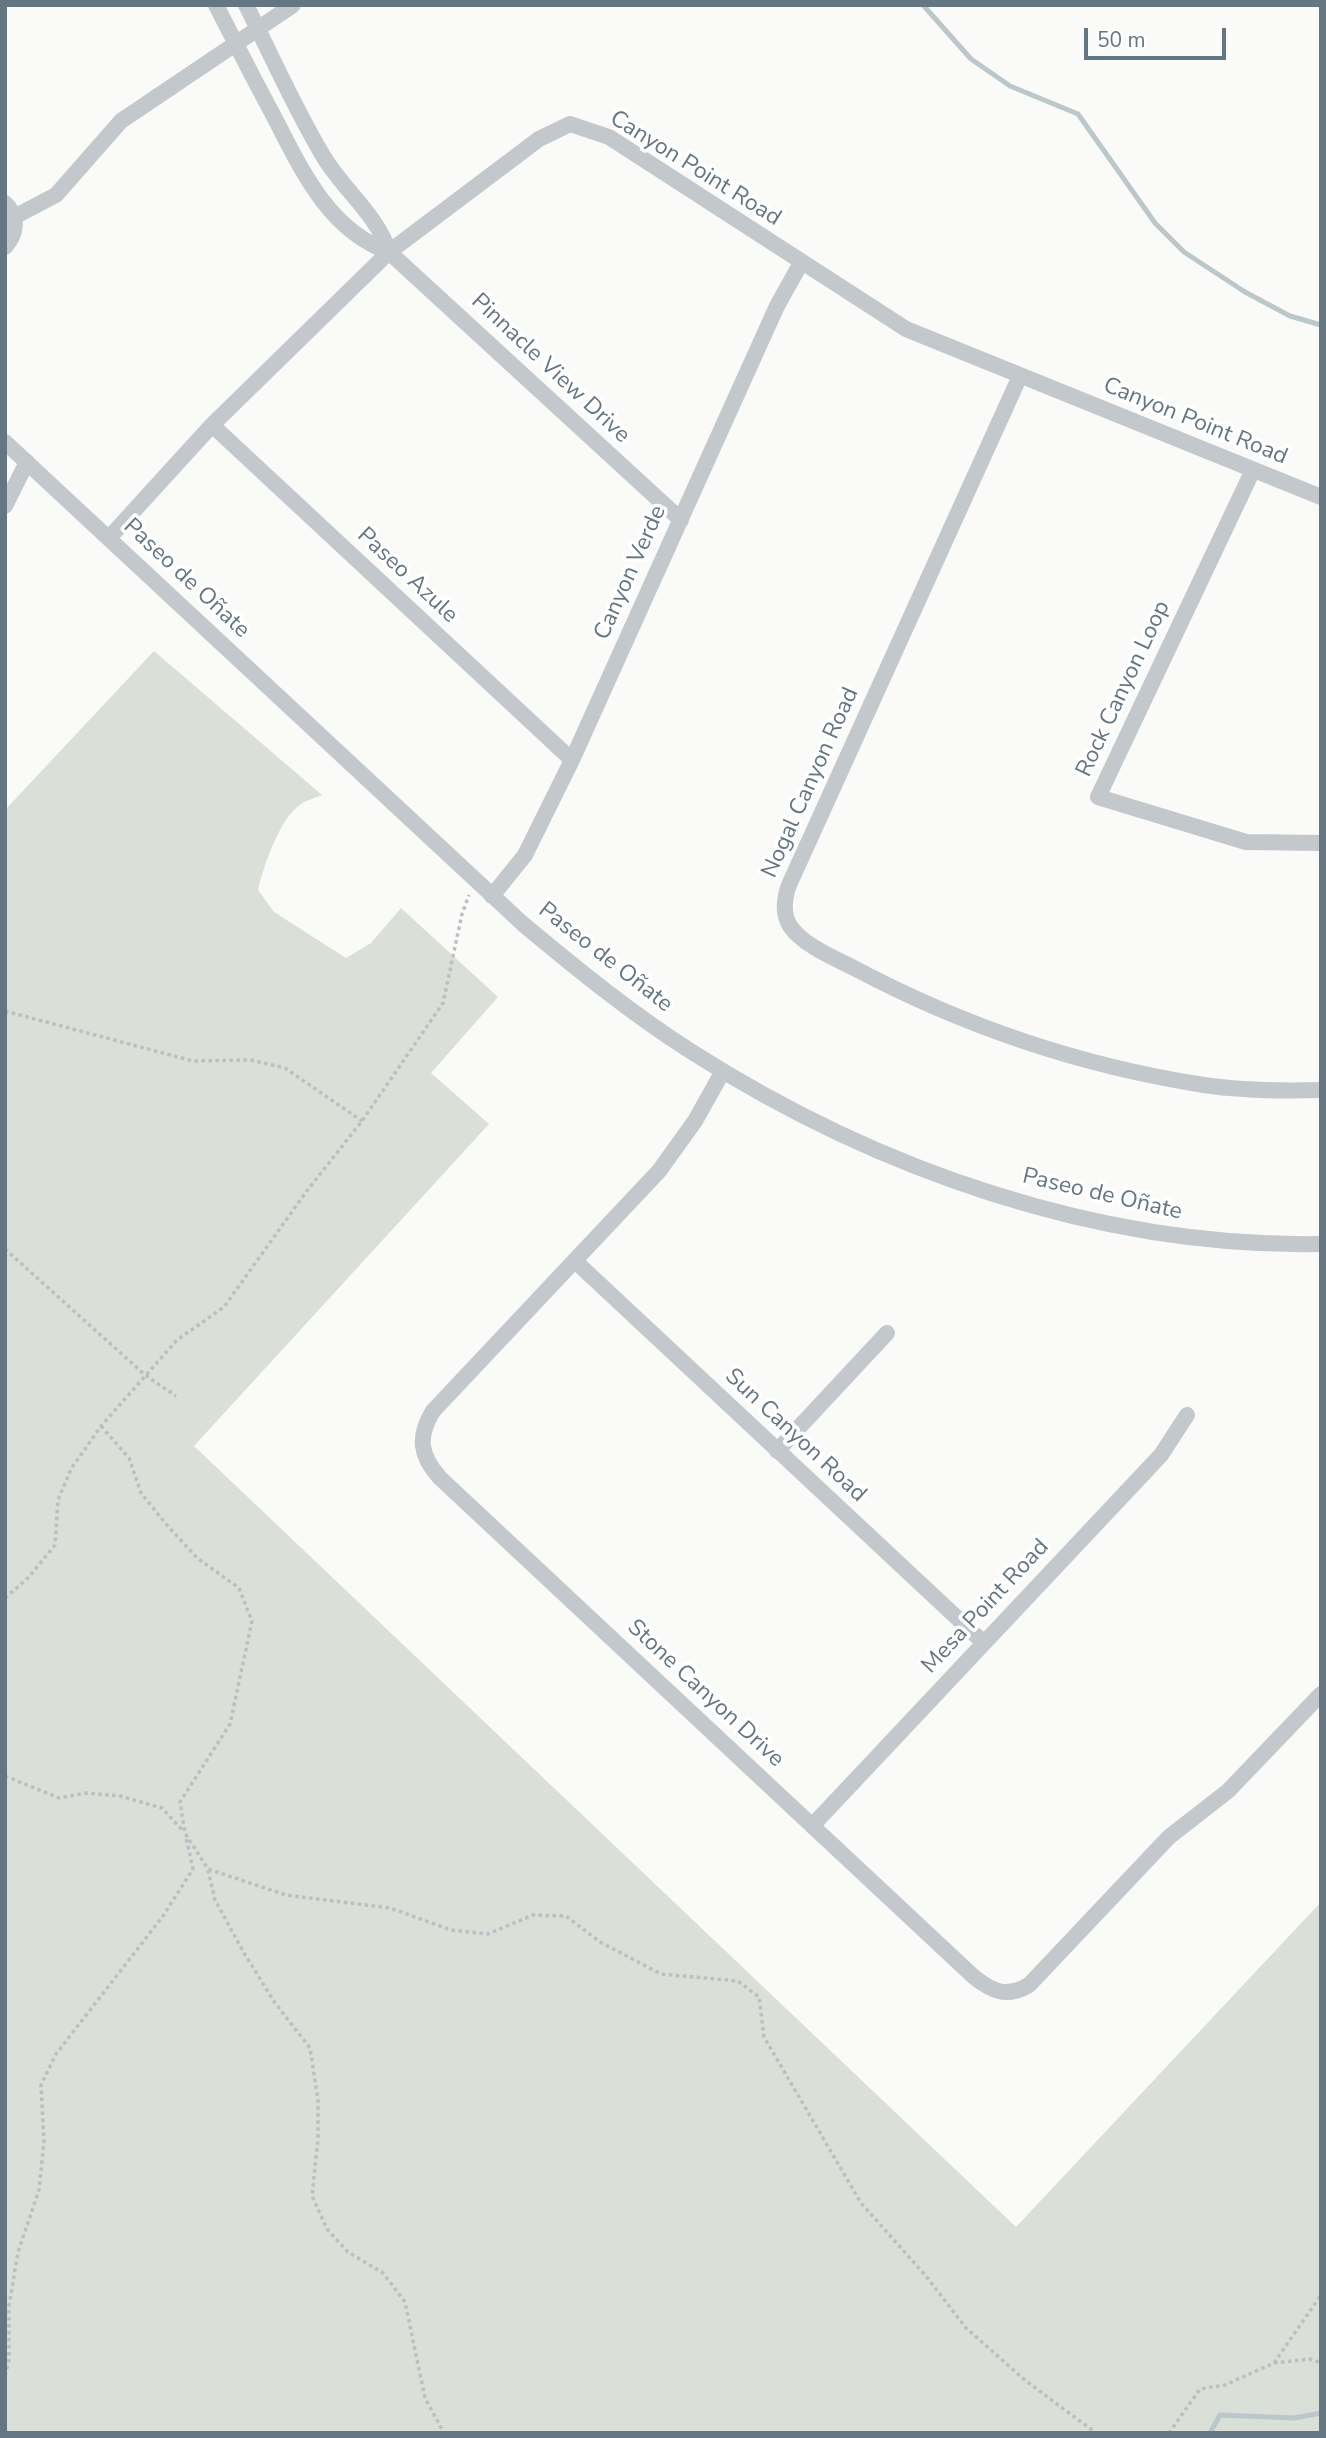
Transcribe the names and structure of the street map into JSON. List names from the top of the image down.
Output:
{
  "streets": {
    "street": [
      "Canyon Point Road",
      "Pinnacle View Drive",
      "Canyon Verde",
      "Paseo Azule",
      "Paseo de Oñate",
      "Rock Canyon Loop",
      "Nogal Canyon Road",
      "Sun Canyon Road",
      "Mesa Point Road",
      "Stone Canyon Drive"
    ]
  },
  "crossings": [
    ["Canyon Point Road", "Pinnacle View Drive"],
    ["Canyon Point Road", "Canyon Verde"],
    ["Canyon Point Road", "Paseo Azule"],
    ["Canyon Point Road", "Paseo de Oñate"],
    ["Canyon Point Road", "Rock Canyon Loop"],
    ["Canyon Point Road", "Nogal Canyon Road"],
    ["Pinnacle View Drive", "Canyon Verde"],
    ["Canyon Verde", "Paseo Azule"],
    ["Canyon Verde", "Paseo de Oñate"],
    ["Paseo de Oñate", "Stone Canyon Drive"],
    ["Sun Canyon Road", "Mesa Point Road"],
    ["Sun Canyon Road", "Stone Canyon Drive"],
    ["Mesa Point Road", "Stone Canyon Drive"]
  ],
  "scale_bar": "50 m"
}
